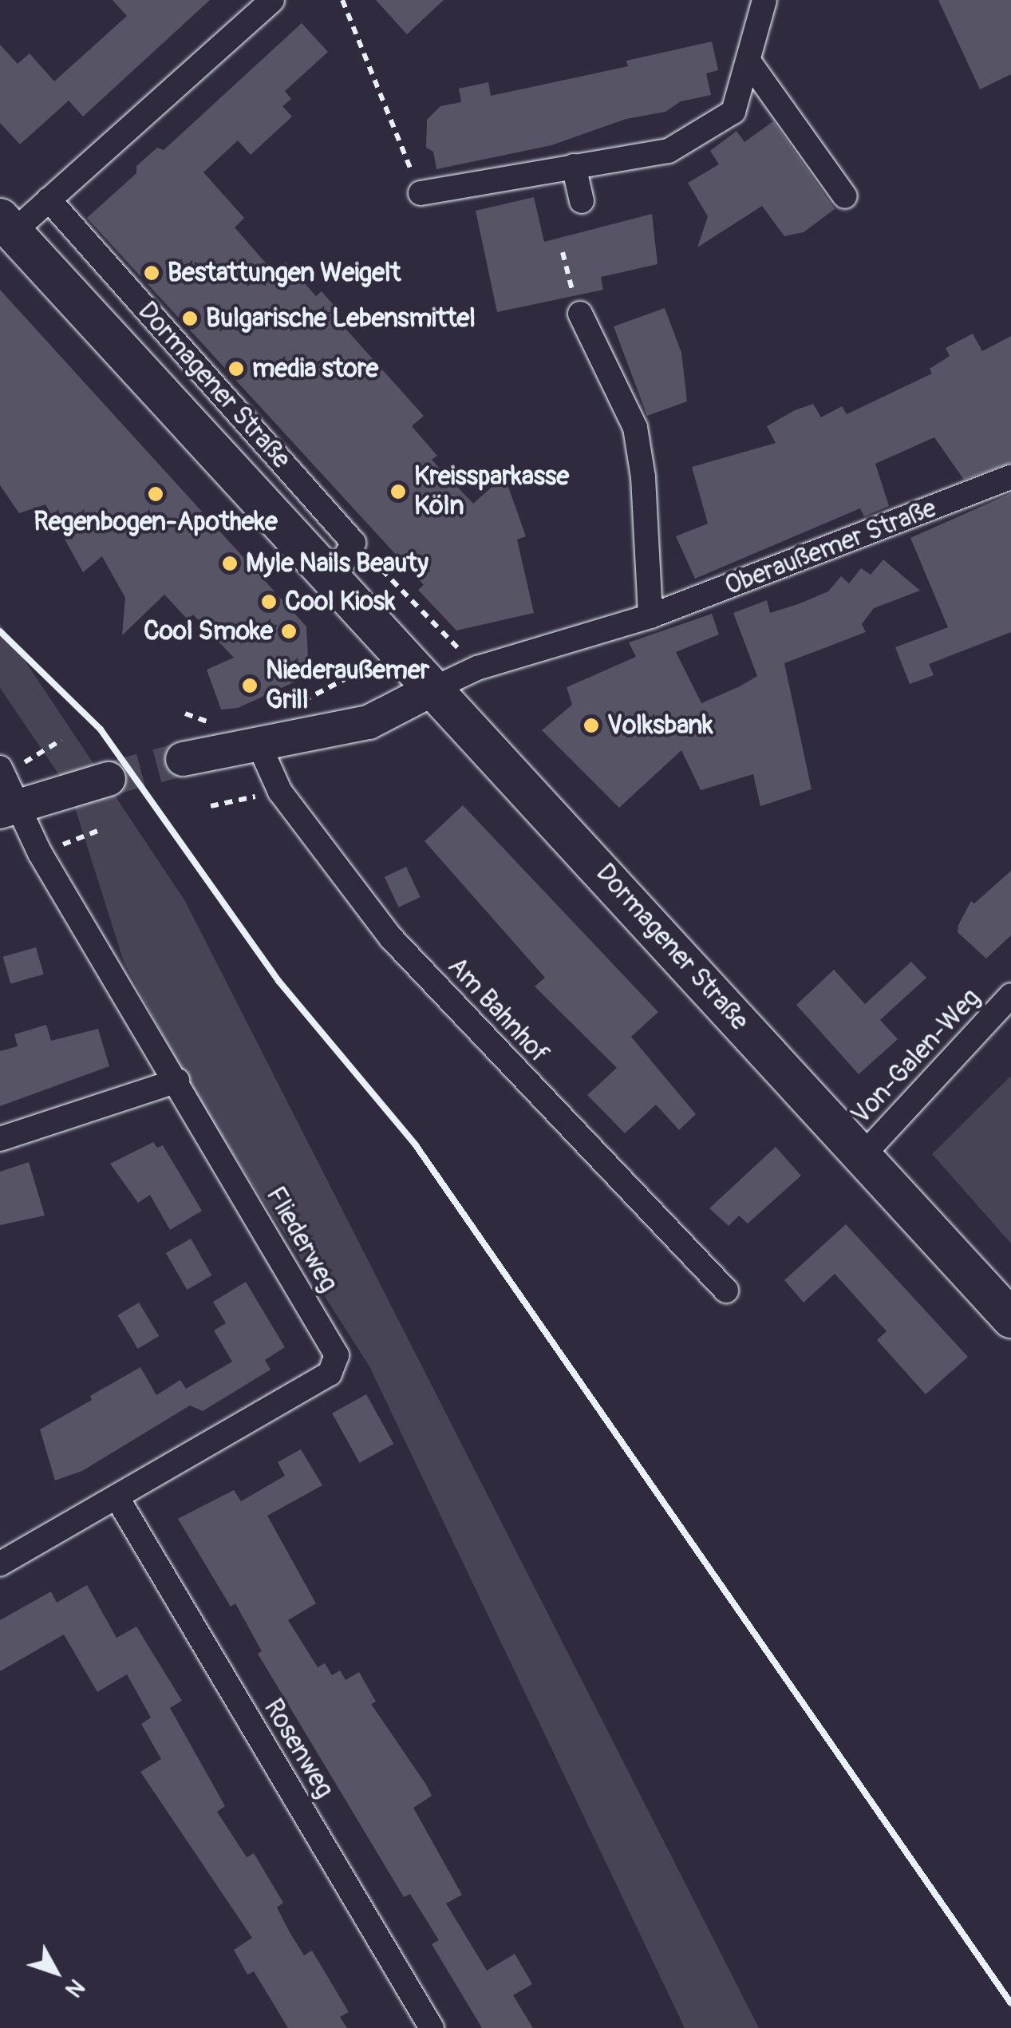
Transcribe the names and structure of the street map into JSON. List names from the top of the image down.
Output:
{
  "streets": {
    "main road": ["Dormagener Straße", "Oberaußemer Straße"],
    "street": [
      "Am Bahnhof",
      "Von-Galen-Weg",
      "Fliederweg",
      "Rosenweg"
    ]
  },
  "crossings": [
    ["Dormagener Straße", "Oberaußemer Straße"],
    ["Dormagener Straße", "Von-Galen-Weg"],
    ["Oberaußemer Straße", "Am Bahnhof"],
    ["Fliederweg", "Rosenweg"]
  ],
  "places": [
    "Bestattungen Weigelt",
    "Bulgarische Lebensmittel",
    "media store",
    "Kreissparkasse Köln",
    "Regenbogen-Apotheke",
    "Myle Nails Beauty",
    "Cool Kiosk",
    "Cool Smoke",
    "Niederaußemer Grill",
    "Volksbank"
  ],
  "north": "bottom right"
}
